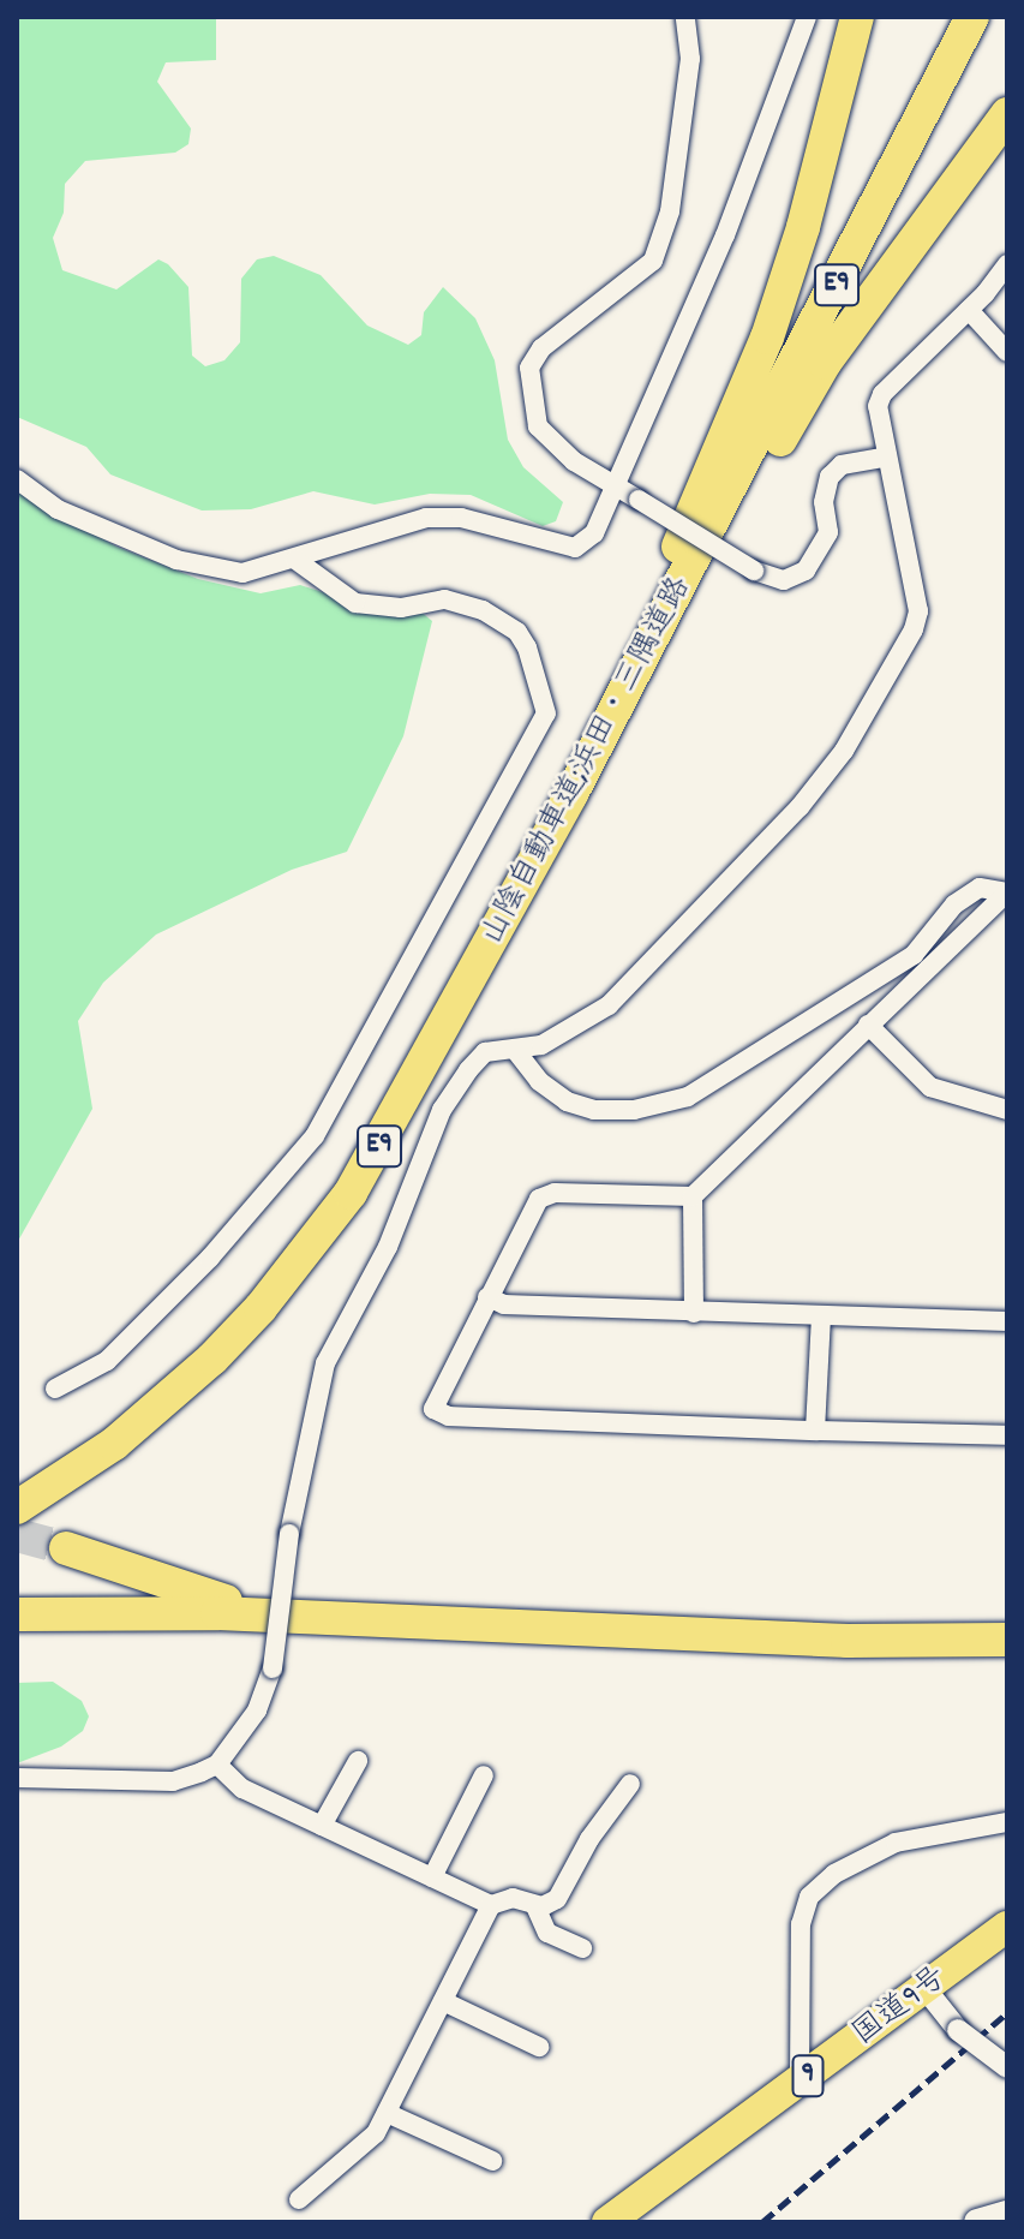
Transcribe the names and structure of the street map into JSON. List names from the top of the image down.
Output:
{
  "streets": {
    "highway": [
      "E9",
      "山陰自動車道;浜田・三隅道路",
      "国道9号",
      "9"
    ]
  }
}
